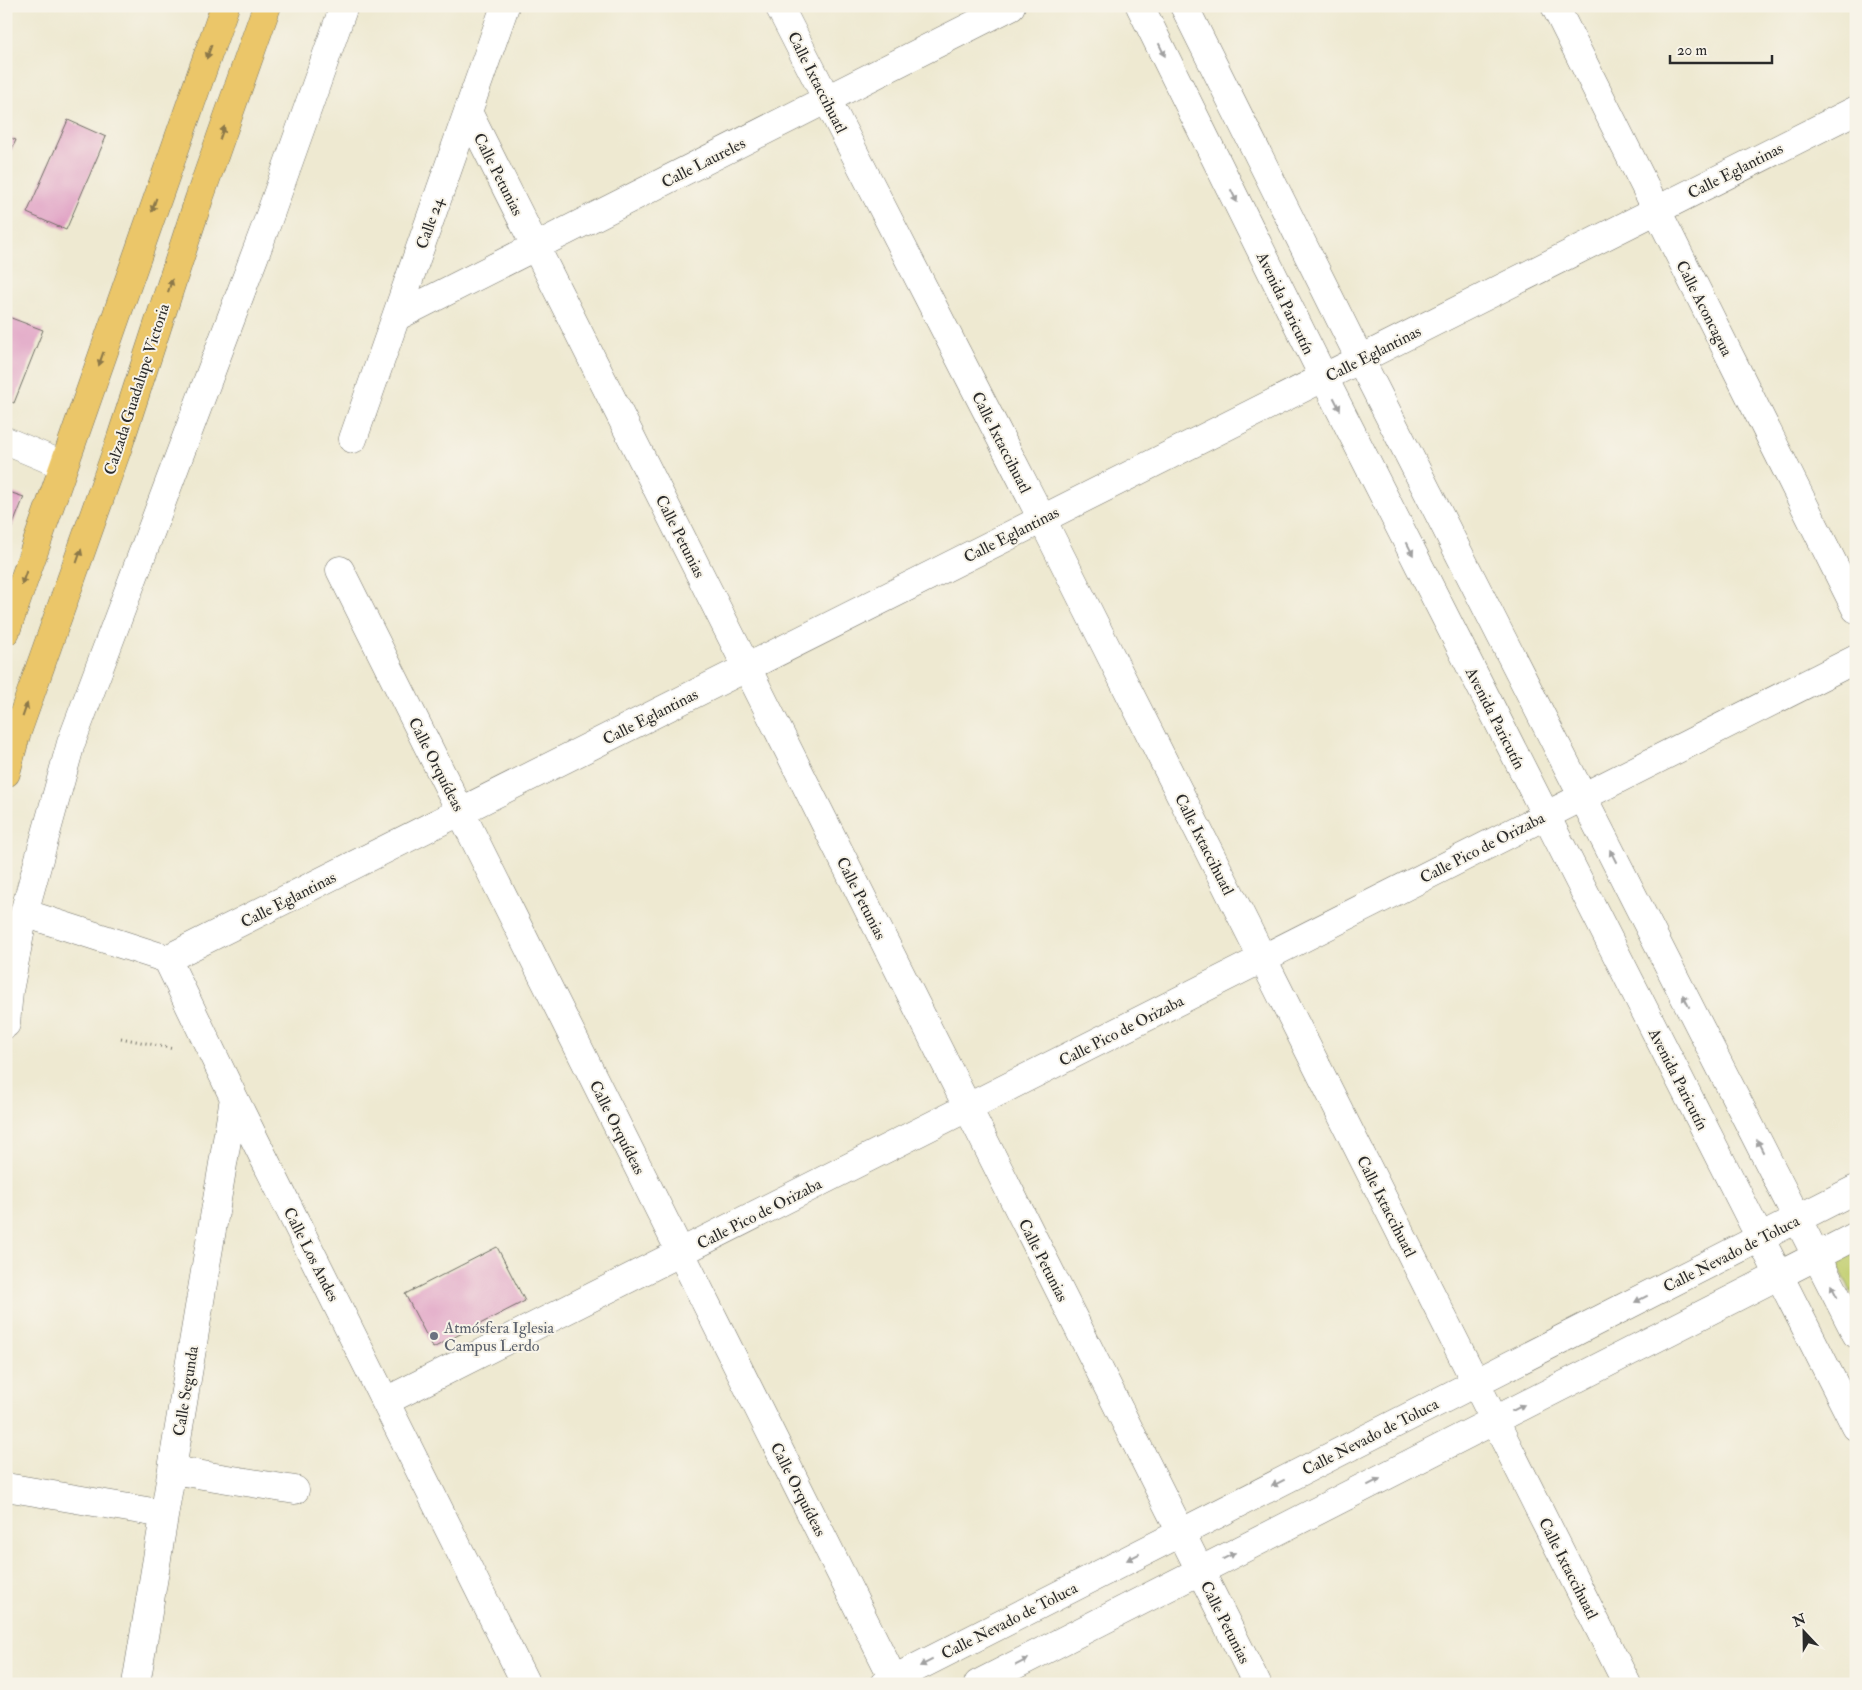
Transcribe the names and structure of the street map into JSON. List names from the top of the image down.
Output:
{
  "streets": {
    "main road": ["Calzada Guadalupe Victoria"],
    "street": [
      "Calle Ixtaccihuatl",
      "Calle Laureles",
      "Calle Eglantinas",
      "Calle Petunias",
      "Calle 24",
      "Avenida Paricutín",
      "Calle Aconcagua",
      "Calle Orquídeas",
      "Calle Pico de Orizaba",
      "Calle Nevado de Toluca",
      "Calle Los Andes",
      "Calle Segunda"
    ]
  },
  "crossings": [
    ["Calle Ixtaccihuatl", "Calle Laureles"],
    ["Calle Ixtaccihuatl", "Calle Eglantinas"],
    ["Calle Ixtaccihuatl", "Calle Pico de Orizaba"],
    ["Calle Ixtaccihuatl", "Calle Nevado de Toluca"],
    ["Calle Laureles", "Calle Petunias"],
    ["Calle Laureles", "Calle 24"],
    ["Calle Eglantinas", "Calle Petunias"],
    ["Calle Eglantinas", "Avenida Paricutín"],
    ["Calle Eglantinas", "Calle Aconcagua"],
    ["Calle Eglantinas", "Calle Orquídeas"],
    ["Calle Eglantinas", "Calle Los Andes"],
    ["Calle Petunias", "Calle 24"],
    ["Calle Petunias", "Calle Pico de Orizaba"],
    ["Calle Petunias", "Calle Nevado de Toluca"],
    ["Avenida Paricutín", "Calle Pico de Orizaba"],
    ["Avenida Paricutín", "Calle Nevado de Toluca"],
    ["Calle Orquídeas", "Calle Pico de Orizaba"],
    ["Calle Orquídeas", "Calle Nevado de Toluca"],
    ["Calle Pico de Orizaba", "Calle Los Andes"],
    ["Calle Los Andes", "Calle Segunda"]
  ],
  "places": ["Atmósfera Iglesia Campus Lerdo"],
  "scale_bar": "20 m",
  "north": "top"
}
